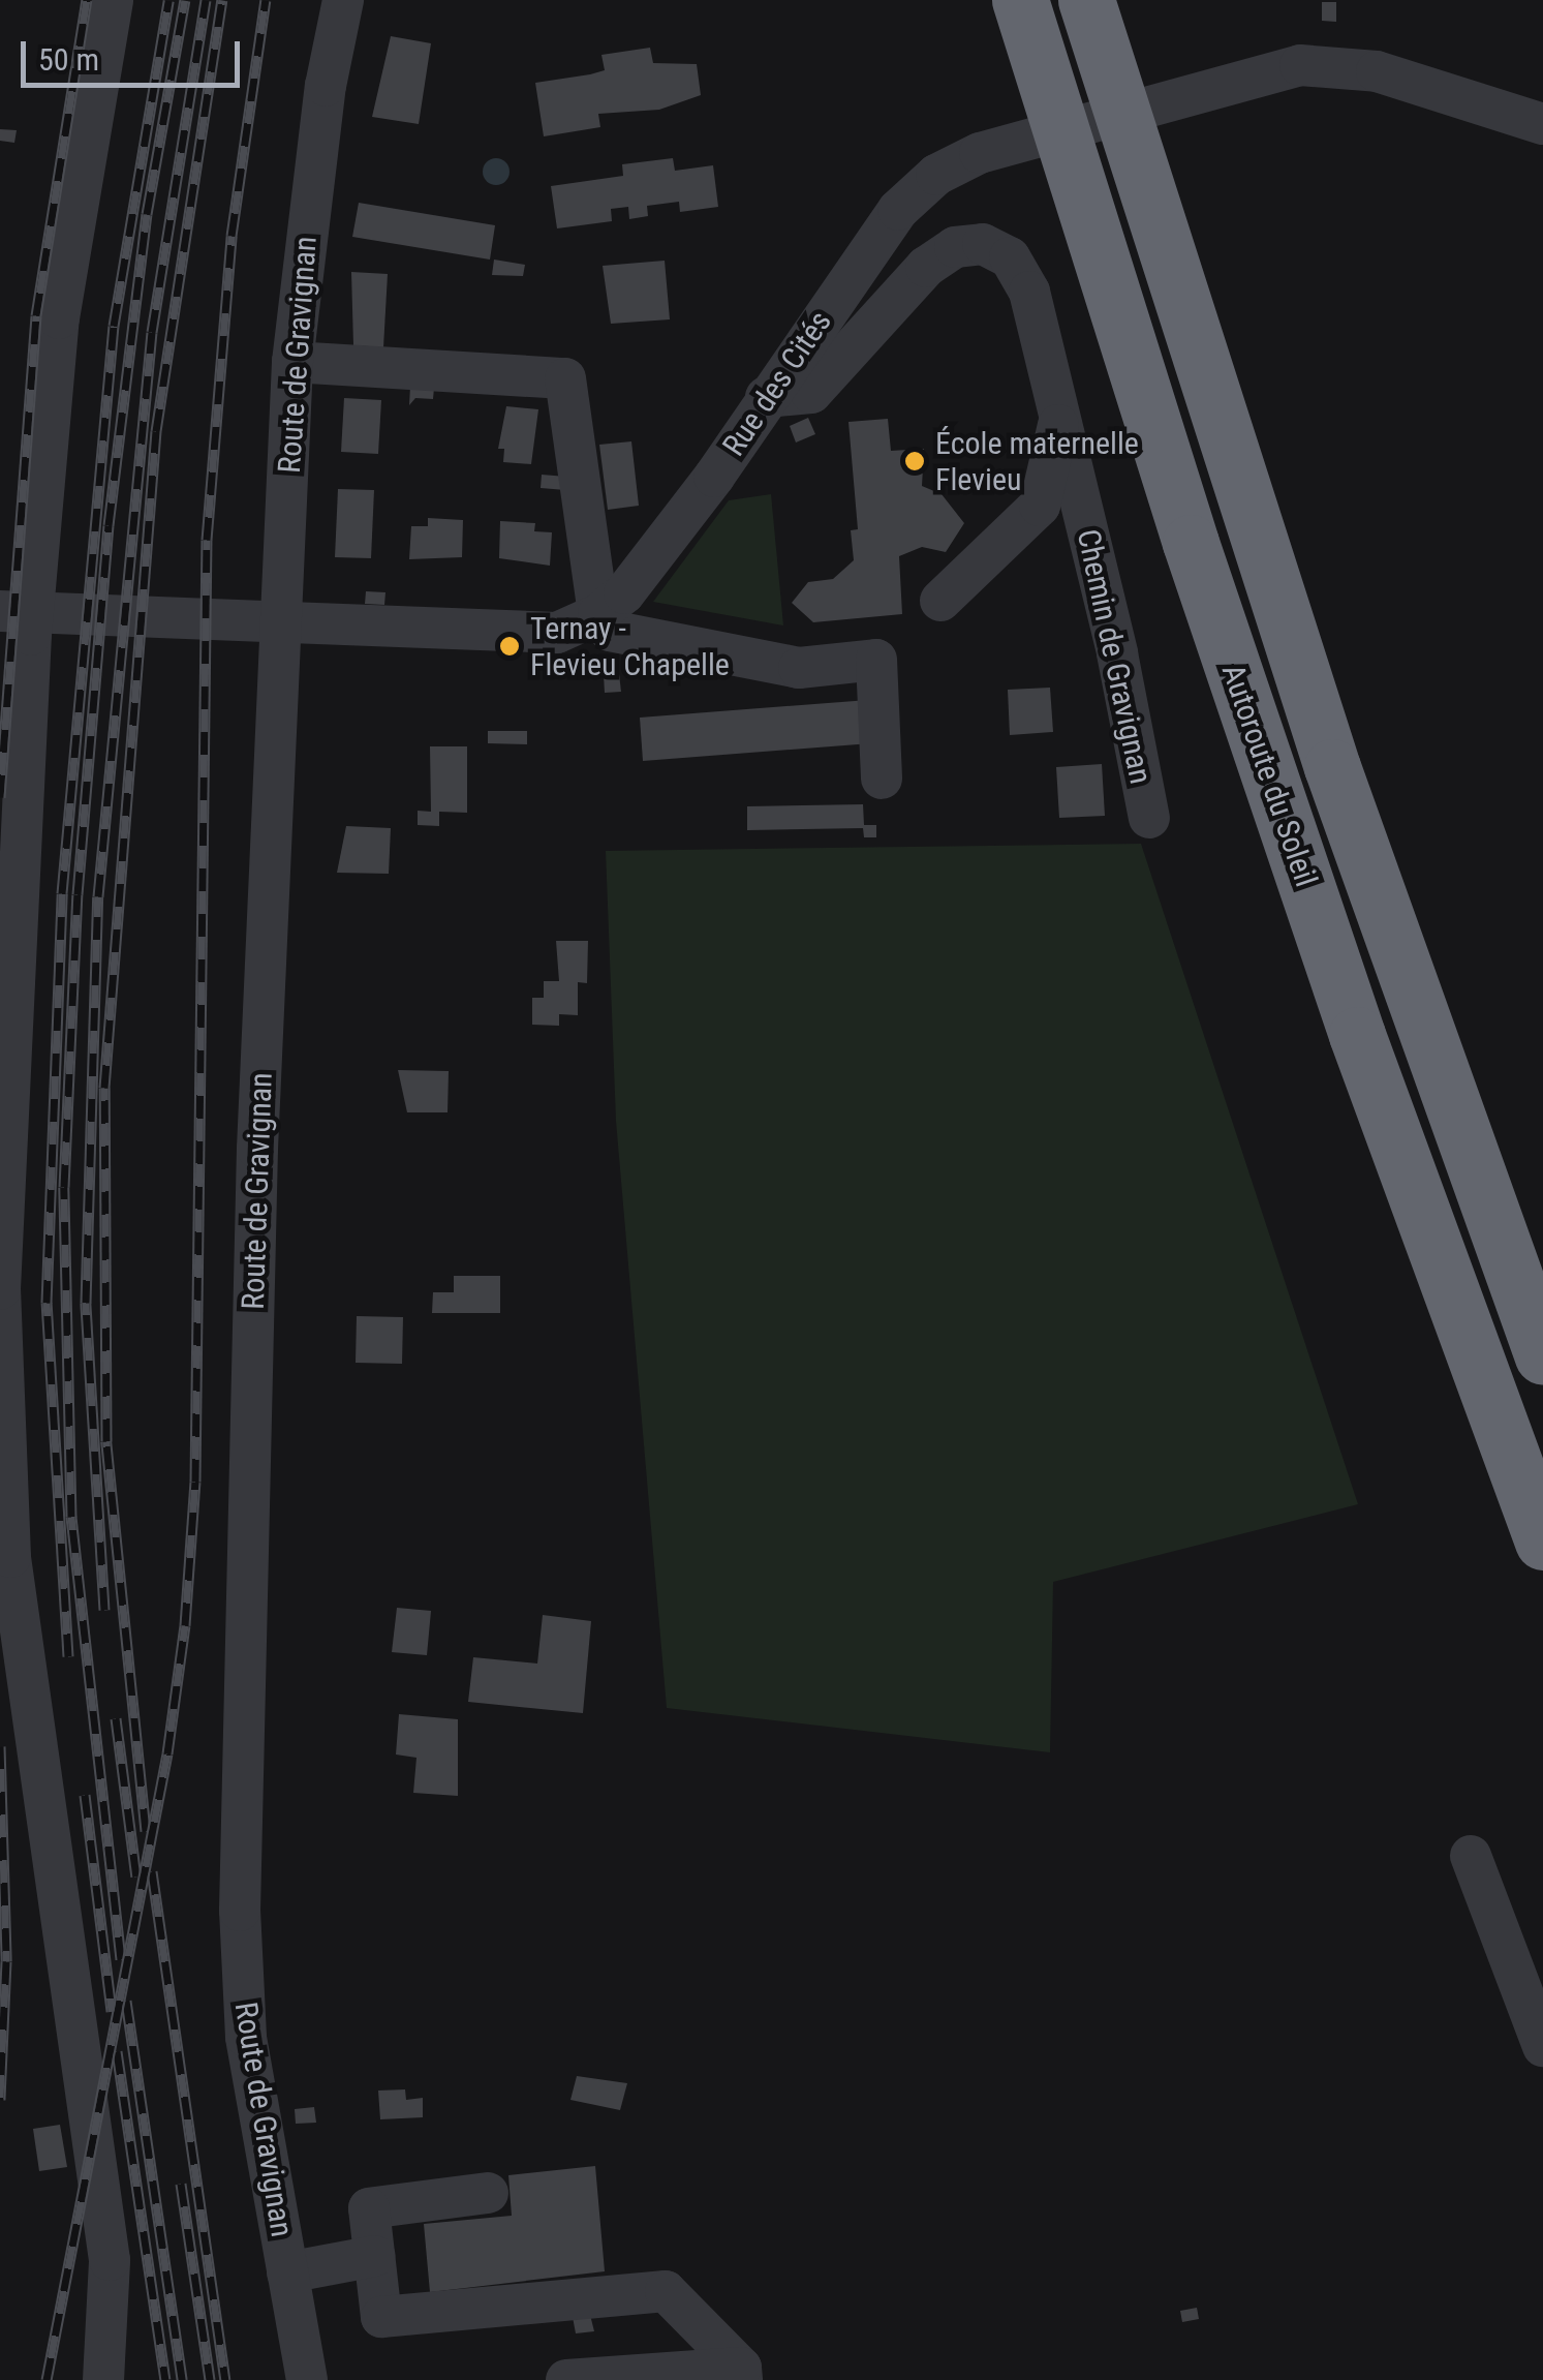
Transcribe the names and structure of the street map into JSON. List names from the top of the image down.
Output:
{
  "streets": {
    "highway": ["Autoroute du Soleil"],
    "street": ["Route de Gravignan", "Rue des Cités", "Chemin de Gravignan"]
  },
  "crossings": [
    ["Route de Gravignan", "Rue des Cités"],
    ["Rue des Cités", "Chemin de Gravignan"]
  ],
  "places": ["École maternelle Flevieu", "Ternay - Flevieu Chapelle"],
  "scale_bar": "50 m"
}
